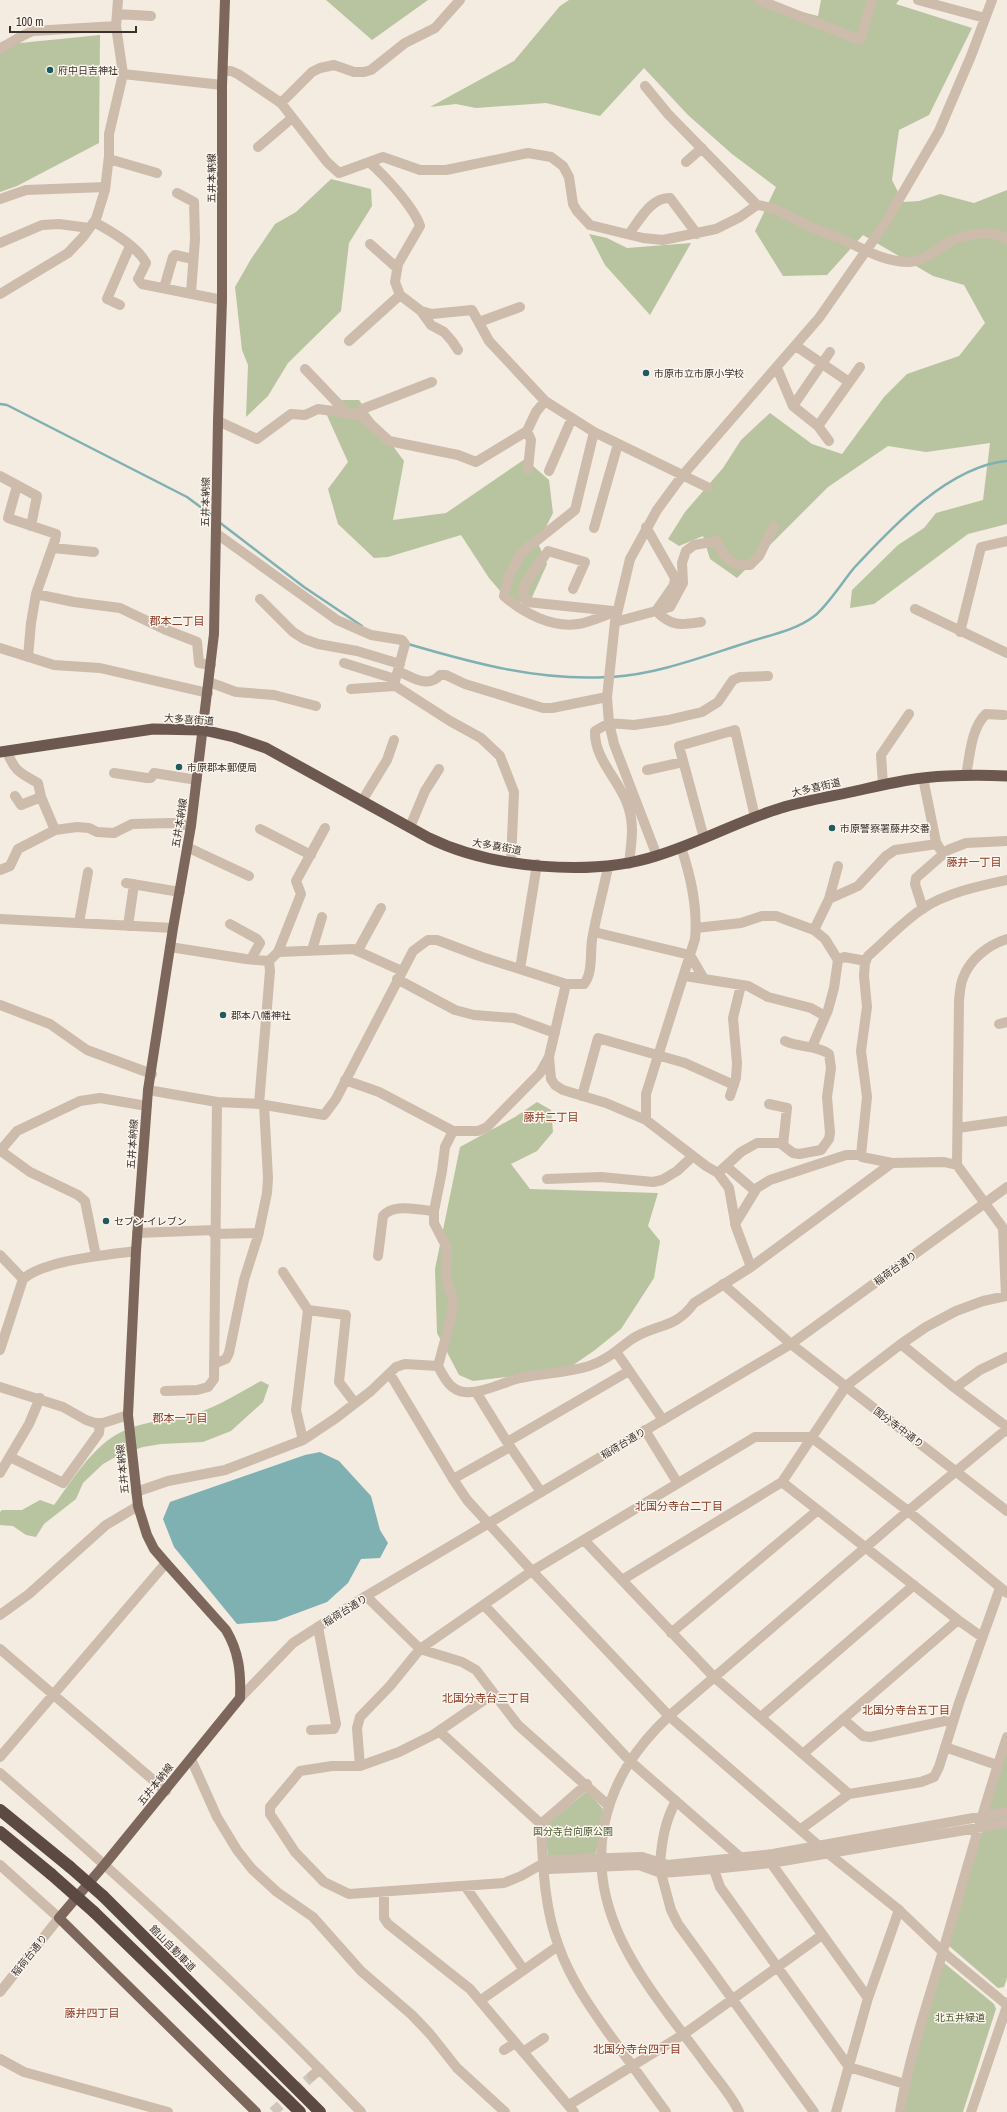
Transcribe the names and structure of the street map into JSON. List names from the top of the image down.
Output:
{
  "streets": {
    "highway": ["大多喜街道", "館山自動車道"],
    "main road": ["五井本納線"],
    "street": ["稲荷台通り", "国分寺中通り"]
  },
  "crossings": [
    ["五井本納線", "大多喜街道"],
    ["五井本納線", "稲荷台通り"],
    ["稲荷台通り", "国分寺中通り"]
  ],
  "districts": [
    "郡本二丁目",
    "藤井一丁目",
    "藤井二丁目",
    "郡本一丁目",
    "北国分寺台二丁目",
    "北国分寺台三丁目",
    "北国分寺台五丁目",
    "藤井四丁目",
    "北国分寺台四丁目"
  ],
  "parks": ["国分寺台向原公園", "北五井緑道"],
  "places": [
    "府中日吉神社",
    "市原市立市原小学校",
    "市原郡本郵便局",
    "市原警察署藤井交番",
    "郡本八幡神社",
    "セブン-イレブン"
  ],
  "scale_bar": "100 m"
}
